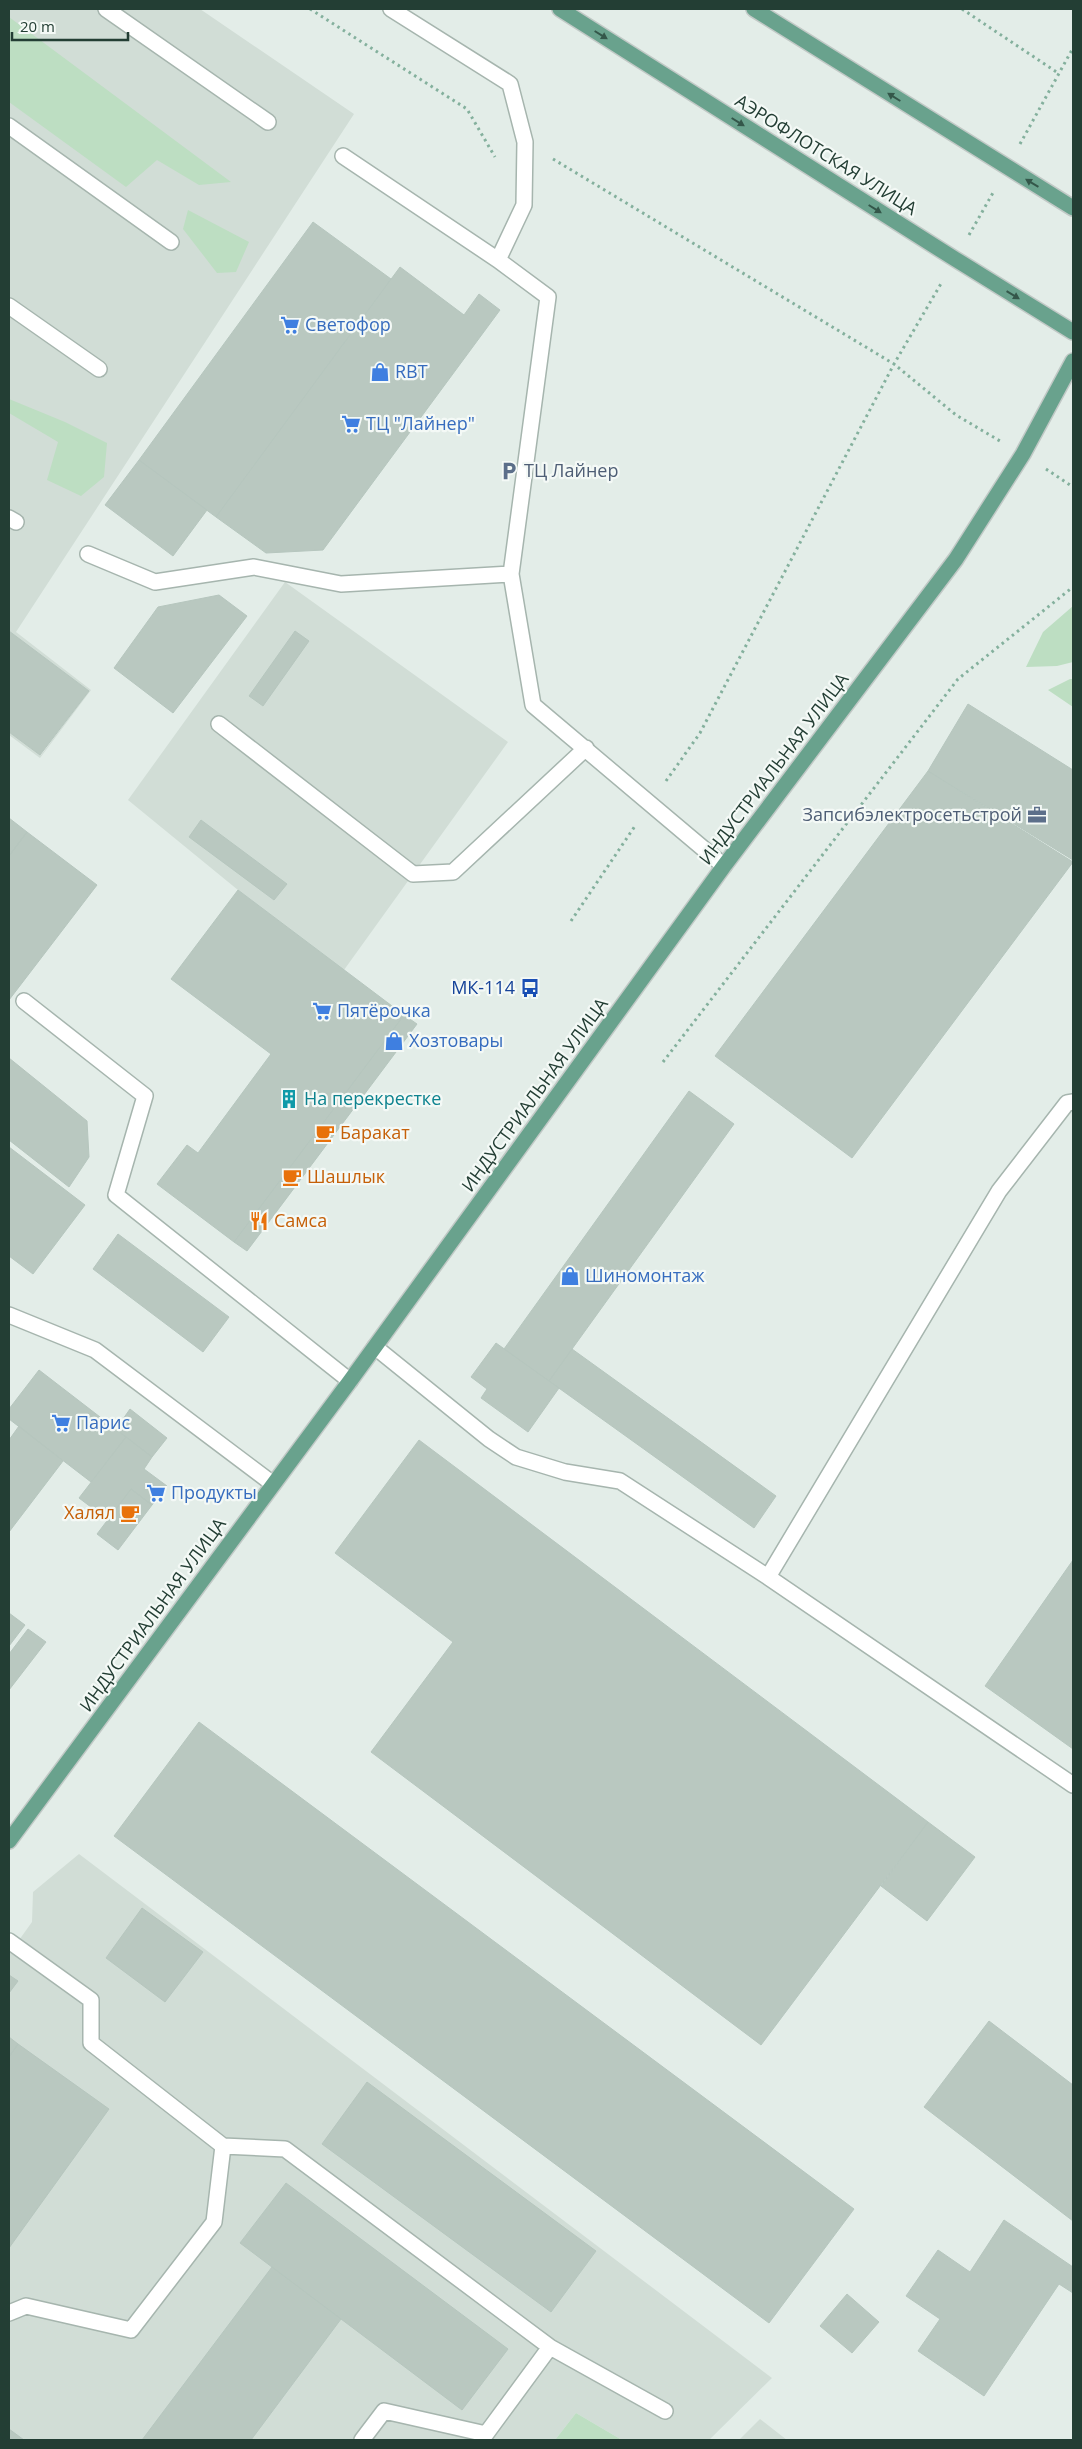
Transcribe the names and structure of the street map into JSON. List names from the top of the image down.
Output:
{
  "streets": {
    "main road": ["АЭРОФЛОТСКАЯ УЛИЦА", "ИНДУСТРИАЛЬНАЯ УЛИЦА"]
  },
  "places": {
    "supermarket": [
      "Светофор",
      "ТЦ \"Лайнер\"",
      "Пятёрочка",
      "Парис",
      "Продукты"
    ],
    "shop": ["RBT", "Хозтовары", "Шиномонтаж"],
    "parking": ["ТЦ Лайнер"],
    "office": ["Запсибэлектросетьстрой"],
    "bus stop": ["МК-114"],
    "building": ["На перекрестке"],
    "cafe": ["Баракат", "Шашлык", "Халял"],
    "restaurant": ["Самса"]
  },
  "scale_bar": "20 m"
}
